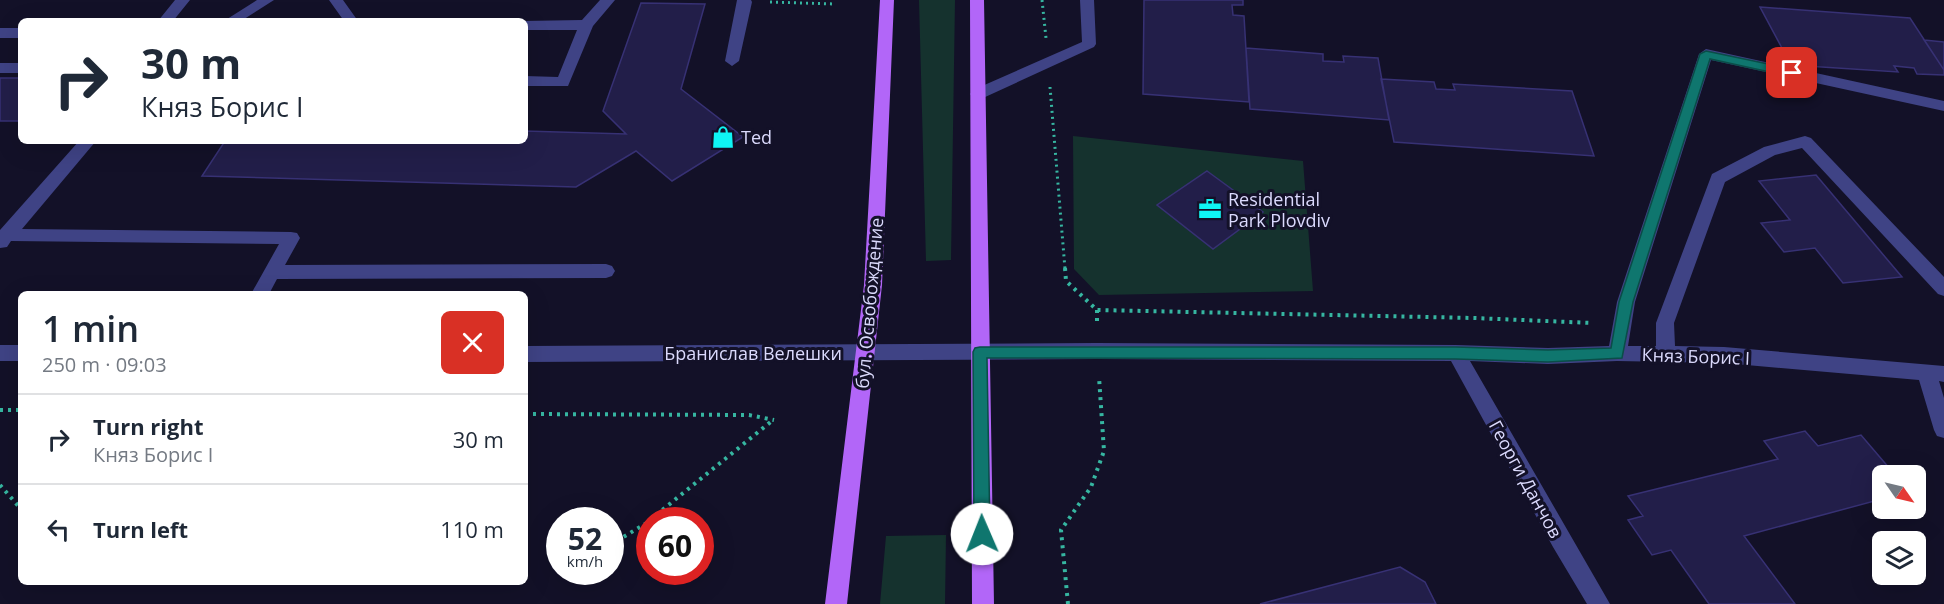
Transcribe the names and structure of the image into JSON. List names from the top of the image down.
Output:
{
  "streets": {
    "main road": ["бул. Освобождение"],
    "street": ["Бранислав Велешки", "Княз Борис I", "Георги Данчов"]
  },
  "crossings": [
    ["бул. Освобождение", "Бранислав Велешки"],
    ["Бранислав Велешки", "Княз Борис I"],
    ["Княз Борис I", "Георги Данчов"]
  ],
  "places": {
    "shop": ["Ted"],
    "office": ["Residential Park Plovdiv"]
  },
  "north": "bottom right",
  "page": {
    "turn": ["30 m", "Княз Борис I"],
    "heading": ["1 min", "250 m · 09:03"],
    "list": [
      {
        "name": "Turn right",
        "note": "Княз Борис I",
        "value": "30 m"
      },
      {
        "name": "Turn left",
        "value": "110 m"
      }
    ],
    "speed": "52 km/h",
    "limit": "60"
  }
}
